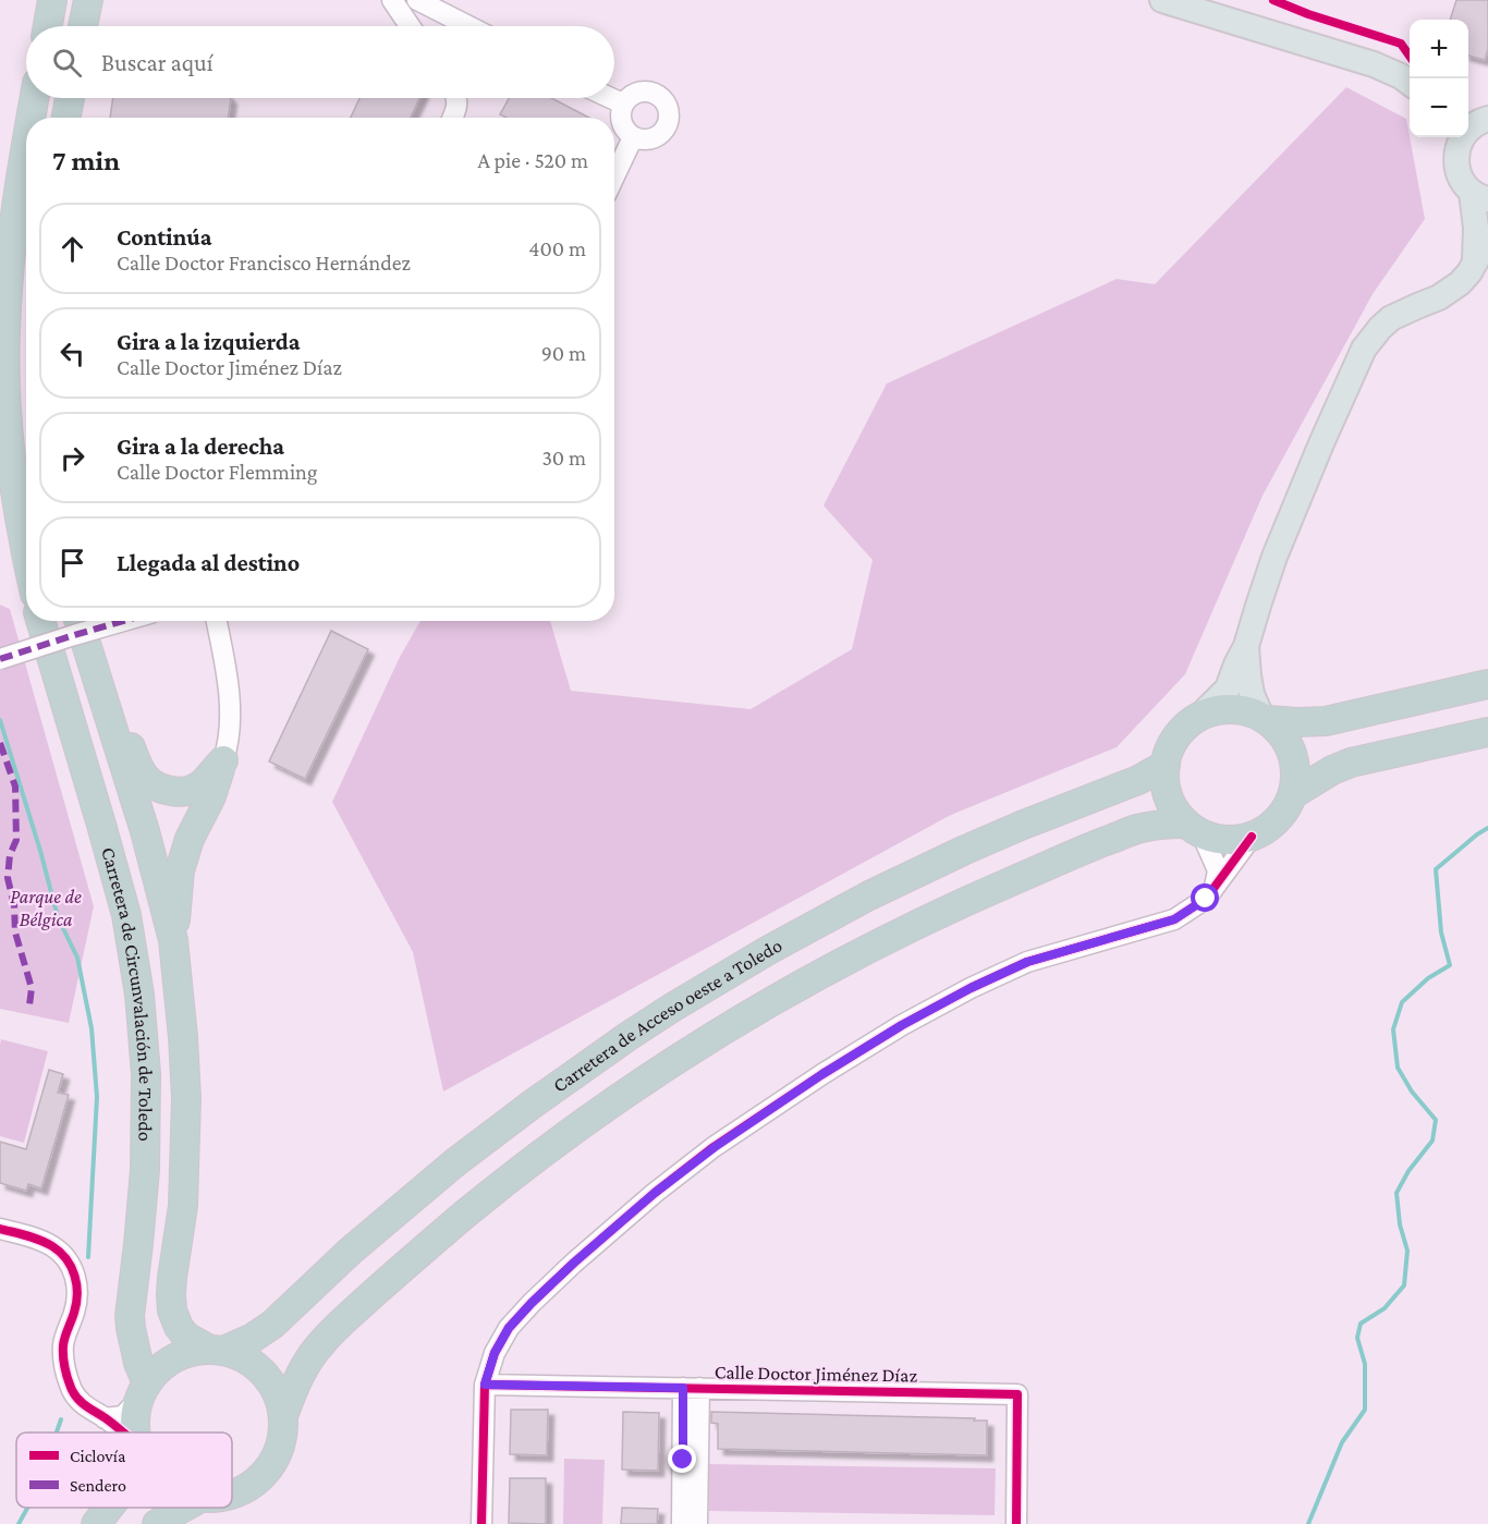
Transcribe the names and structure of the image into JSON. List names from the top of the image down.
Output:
{
  "streets": {
    "highway": ["Carretera de Circunvalación de Toledo", "Carretera de Acceso oeste a Toledo"],
    "street": ["Calle Doctor Jiménez Díaz"]
  },
  "crossings": [
    ["Carretera de Circunvalación de Toledo", "Carretera de Acceso oeste a Toledo"]
  ],
  "parks": ["Parque de Bélgica"],
  "legend": ["Ciclovía", "Sendero"],
  "page": {
    "map_buttons": ["+", "−"],
    "search": "Buscar aquí",
    "heading": ["7 min", "A pie · 520 m"],
    "list": [
      ["Continúa", "Calle Doctor Francisco Hernández", "400 m"],
      ["Gira a la izquierda", "Calle Doctor Jiménez Díaz", "90 m"],
      ["Gira a la derecha", "Calle Doctor Flemming", "30 m"],
      "Llegada al destino"
    ]
  }
}
